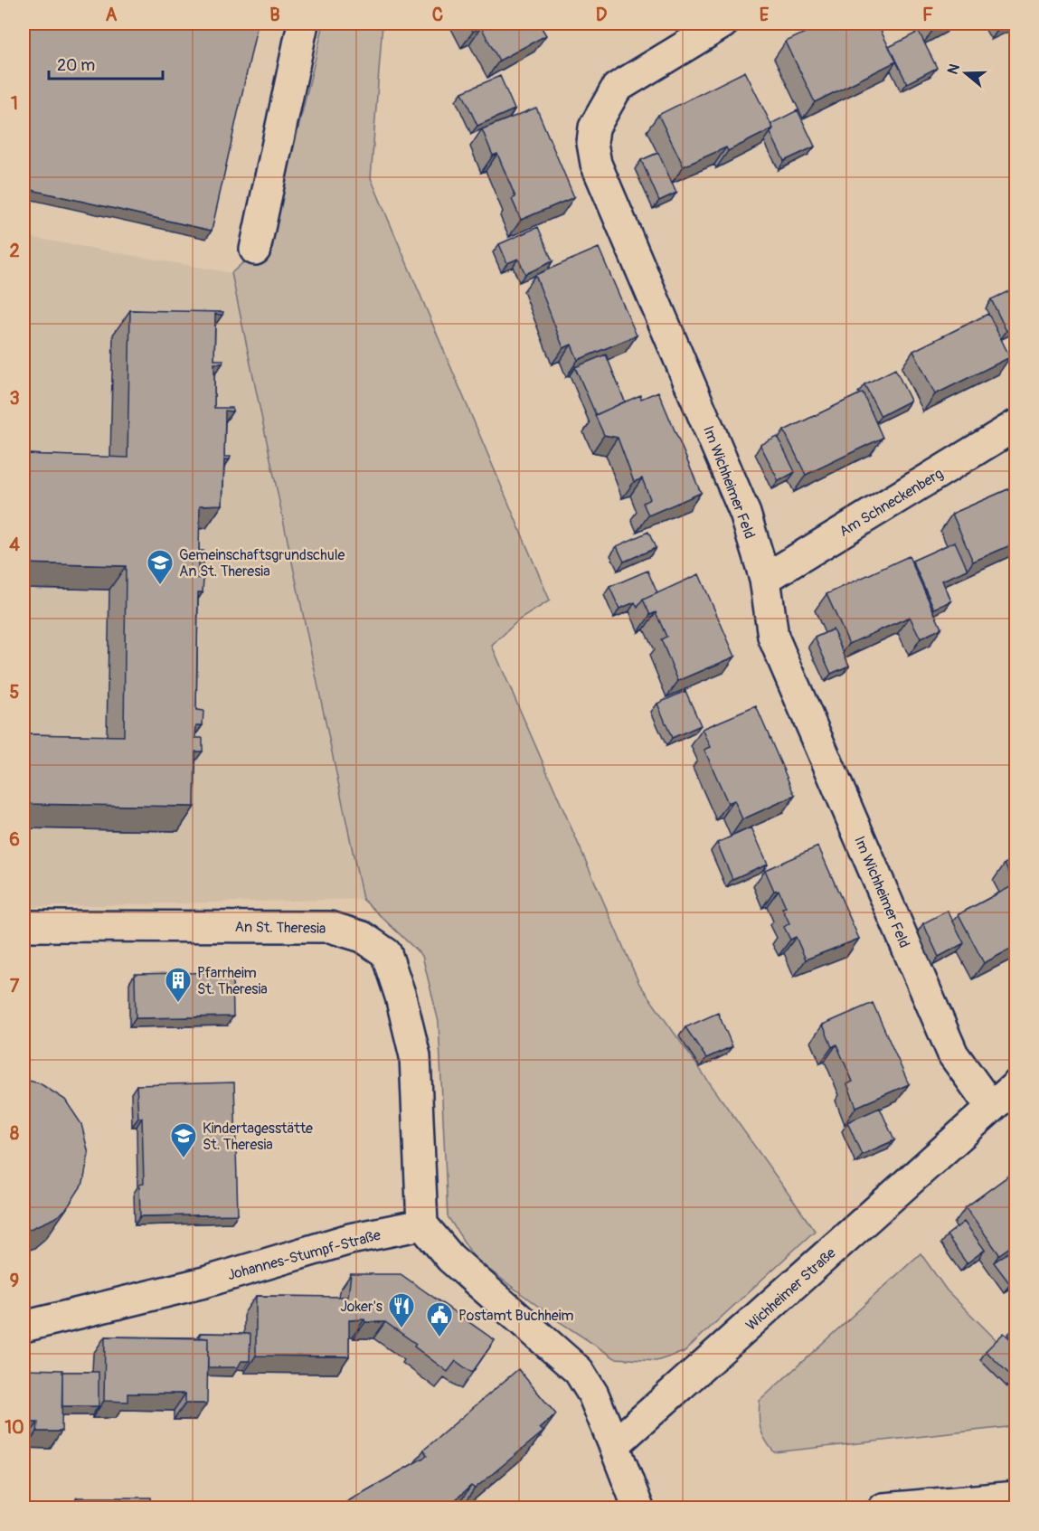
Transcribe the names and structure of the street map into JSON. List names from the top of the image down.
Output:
{
  "streets": {
    "street": [
      "Im Wichheimer Feld",
      "Am Schneckenberg",
      "An St. Theresia",
      "Johannes-Stumpf-Straße",
      "Wichheimer Straße"
    ]
  },
  "crossings": [
    ["Im Wichheimer Feld", "Am Schneckenberg"],
    ["Im Wichheimer Feld", "Wichheimer Straße"],
    ["An St. Theresia", "Johannes-Stumpf-Straße"]
  ],
  "places": {
    "school or university": ["Gemeinschaftsgrundschule An St. Theresia", "Kindertagesstätte St. Theresia"],
    "building": ["Pfarrheim St. Theresia"],
    "restaurant": ["Joker's"],
    "public building": ["Postamt Buchheim"]
  },
  "scale_bar": "20 m",
  "north": "left",
  "grid": {
    "columns": [
      "A",
      "B",
      "C",
      "D",
      "E",
      "F"
    ],
    "rows": [
      "1",
      "2",
      "3",
      "4",
      "5",
      "6",
      "7",
      "8",
      "9",
      "10"
    ]
  }
}
